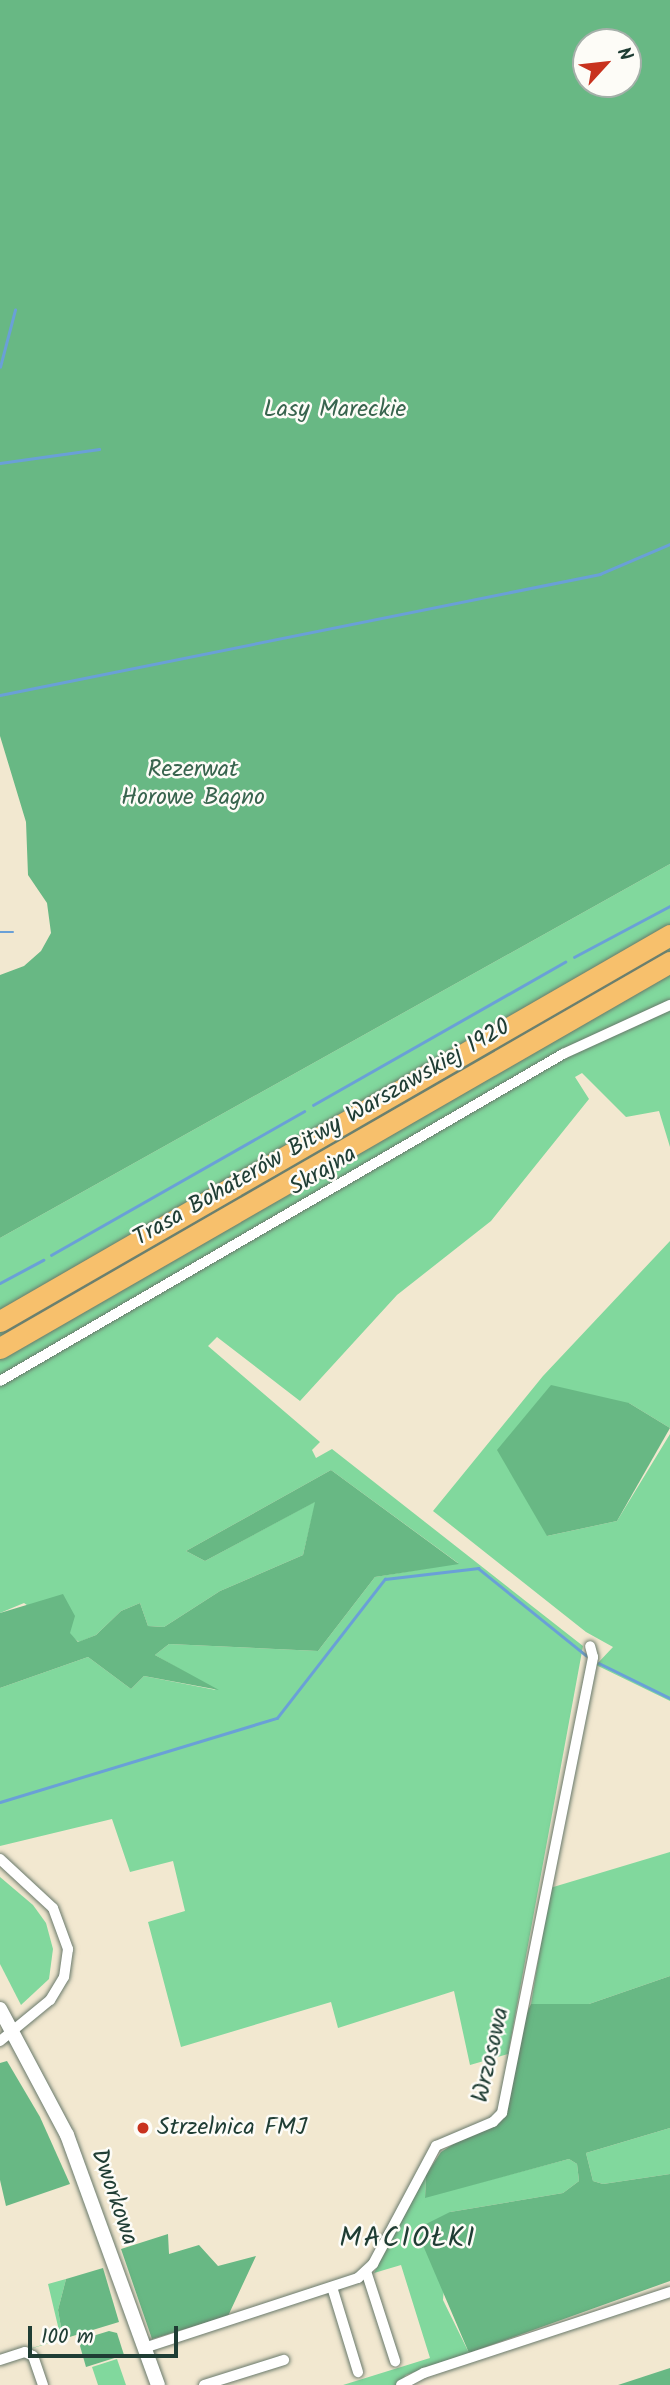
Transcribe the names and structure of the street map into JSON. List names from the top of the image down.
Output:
{
  "streets": {
    "highway": ["Trasa Bohaterów Bitwy Warszawskiej 1920"],
    "street": ["Skrajna", "Wrzosowa", "Dworkowa"]
  },
  "districts": ["MACIOŁKI"],
  "parks": ["Lasy Mareckie", "Rezerwat Horowe Bagno"],
  "places": ["Strzelnica FMJ"],
  "scale_bar": "100 m",
  "north": "top right"
}
